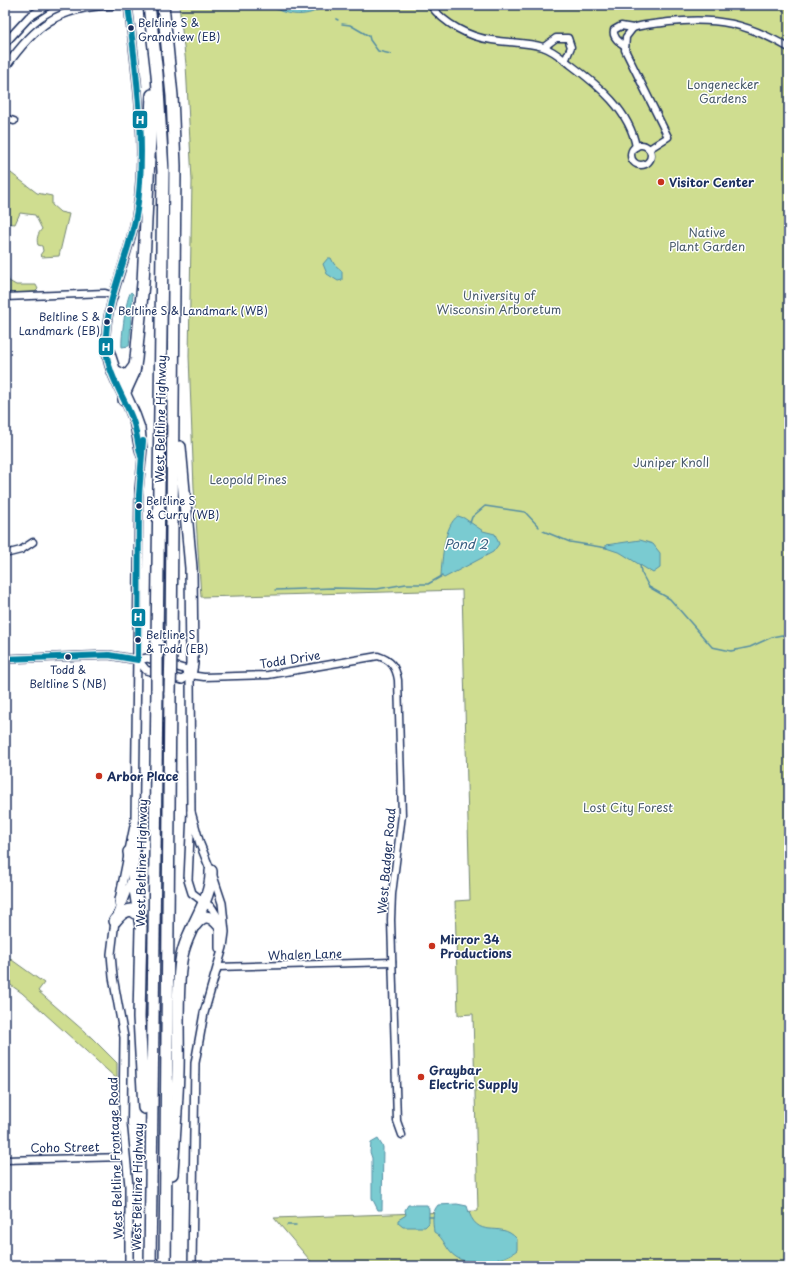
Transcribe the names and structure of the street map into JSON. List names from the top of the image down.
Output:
{
  "streets": {
    "highway": ["West Beltline Highway"],
    "street": [
      "Todd Drive",
      "West Badger Road",
      "Whalen Lane",
      "Coho Street",
      "West Beltline Frontage Road"
    ]
  },
  "crossings": [
    ["Todd Drive", "West Badger Road"],
    ["Todd Drive", "West Beltline Frontage Road"],
    ["West Badger Road", "Whalen Lane"],
    ["Coho Street", "West Beltline Frontage Road"]
  ],
  "water": ["Pond 2"],
  "parks": [
    "Longenecker Gardens",
    "Native Plant Garden",
    "University of Wisconsin Arboretum",
    "Juniper Knoll",
    "Leopold Pines",
    "Lost City Forest"
  ],
  "places": [
    "Beltline S & Grandview (EB)",
    "Visitor Center",
    "Beltline S & Landmark (WB)",
    "Beltline S & Landmark (EB)",
    "Beltline S & Curry (WB)",
    "Beltline S & Todd (EB)",
    "Todd & Beltline S (NB)",
    "Arbor Place",
    "Mirror 34 Productions",
    "Graybar Electric Supply"
  ],
  "lines": ["transit line H"]
}
